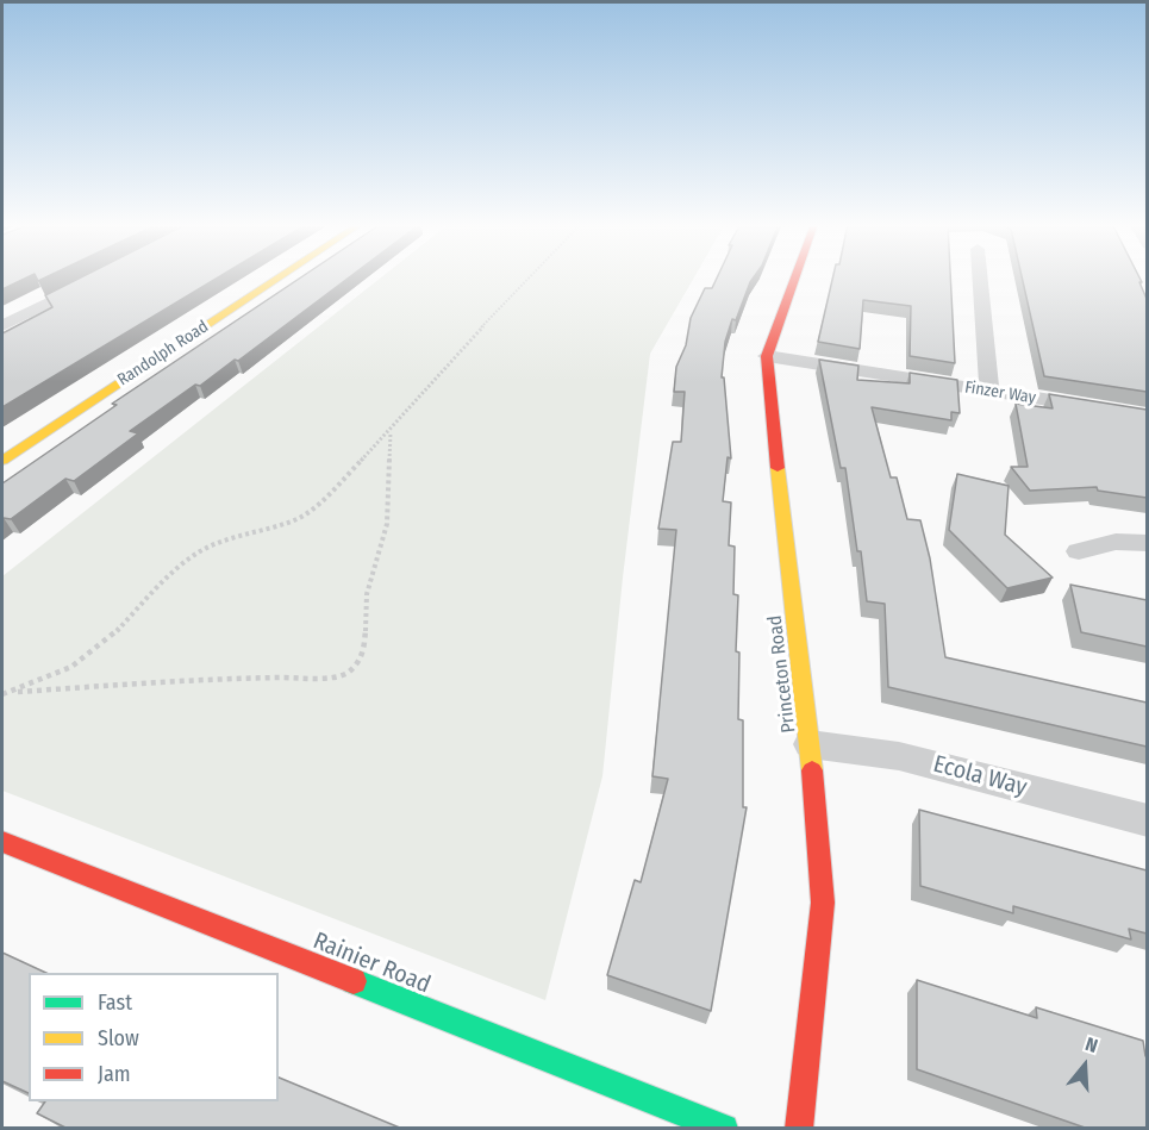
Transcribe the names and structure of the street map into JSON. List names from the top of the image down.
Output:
{
  "streets": {
    "street": [
      "Randolph Road",
      "Finzer Way",
      "Princeton Road",
      "Ecola Way",
      "Rainier Road"
    ]
  },
  "crossings": [
    ["Finzer Way", "Princeton Road"],
    ["Princeton Road", "Ecola Way"]
  ],
  "legend": ["Fast", "Slow", "Jam"],
  "north": "top"
}
